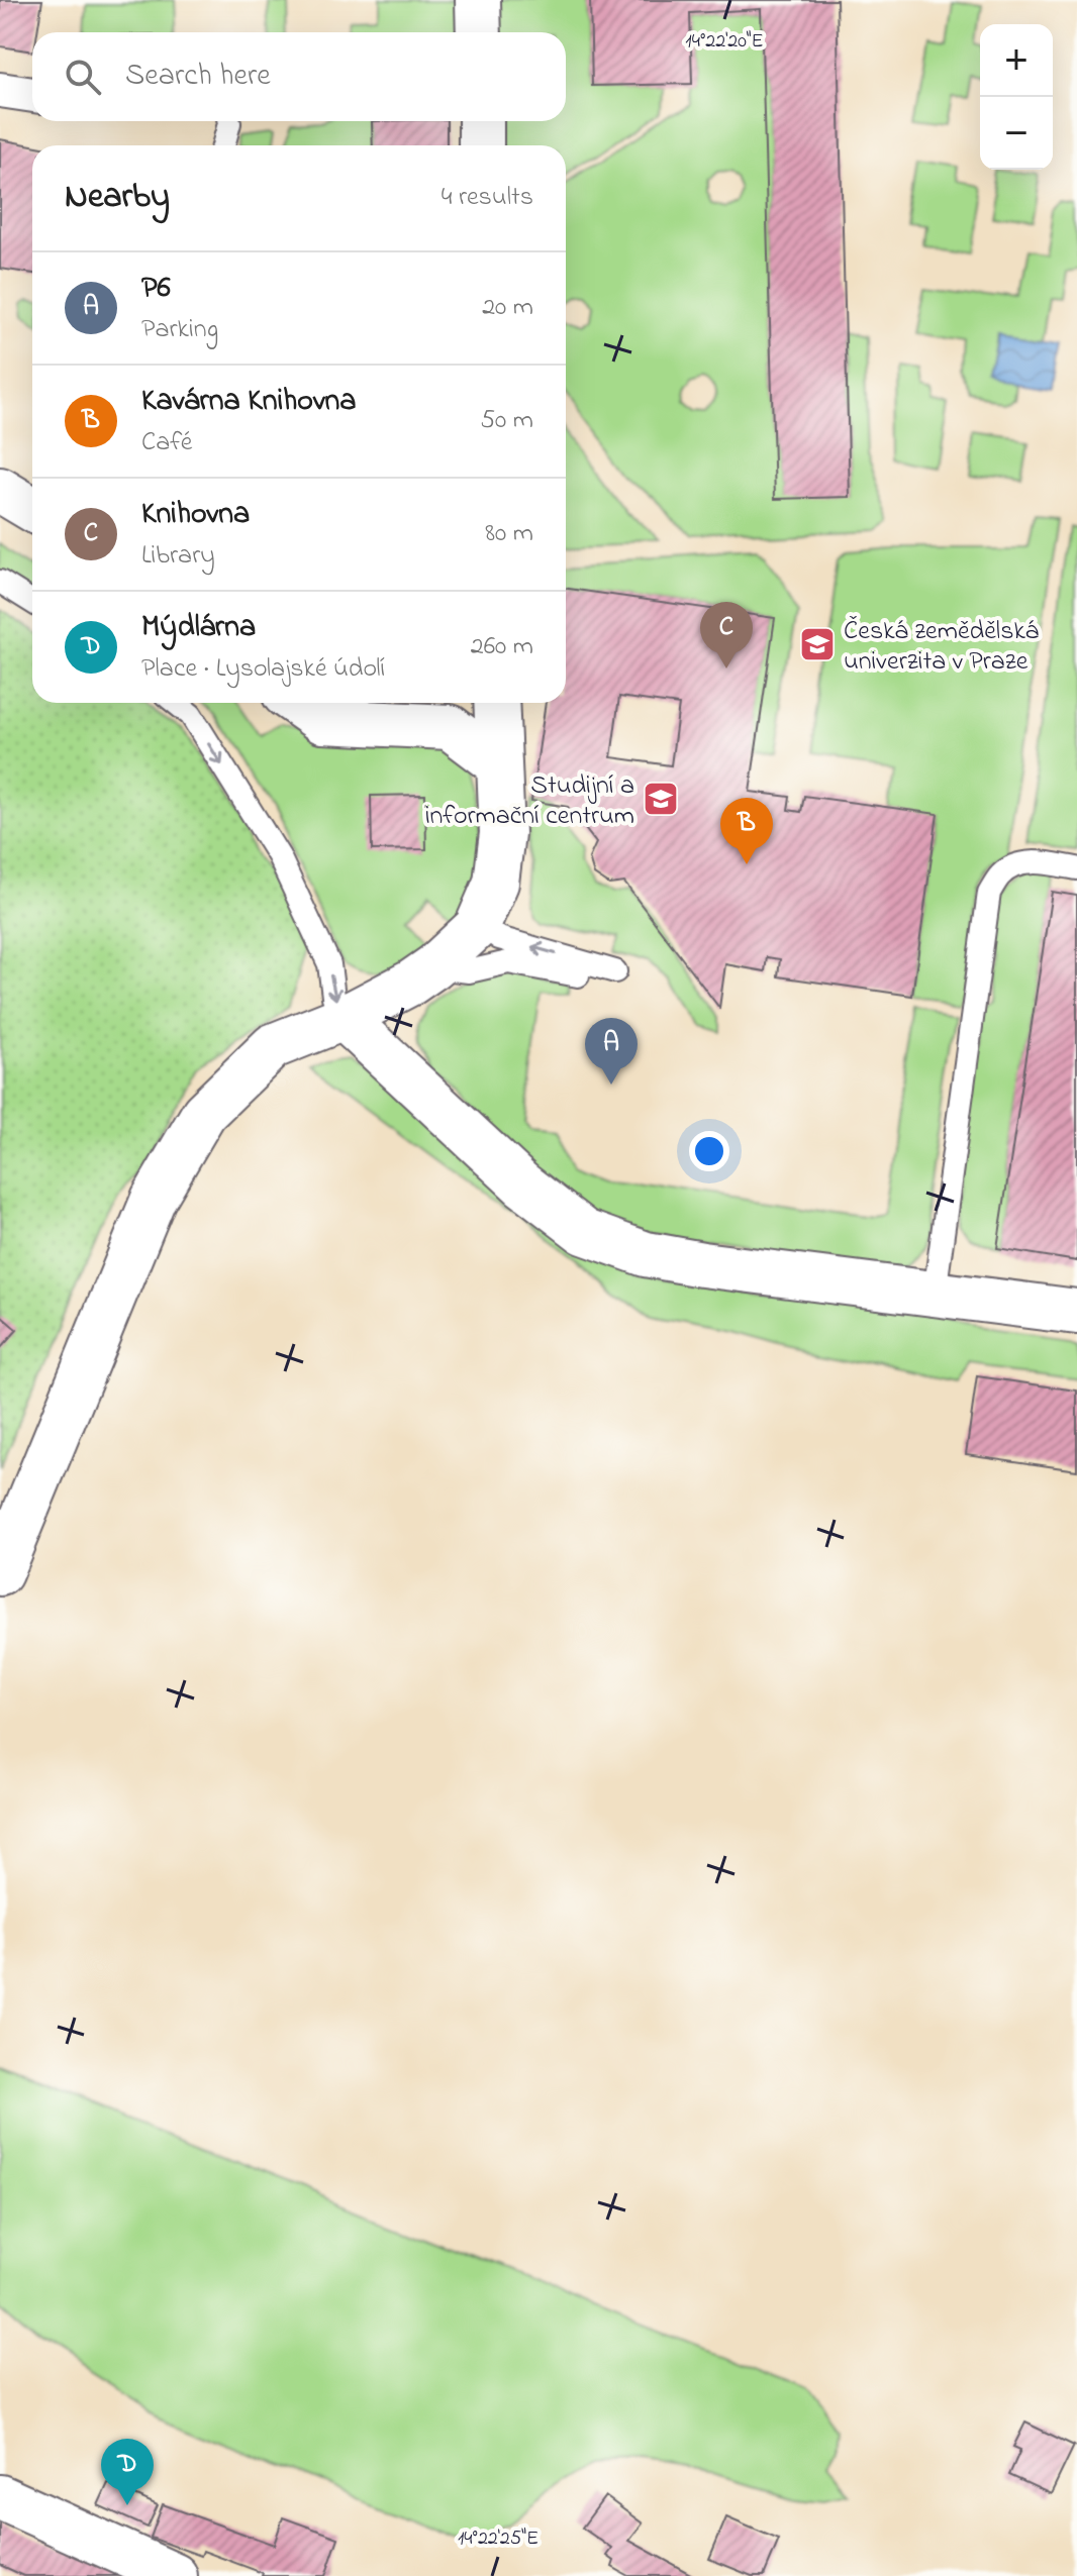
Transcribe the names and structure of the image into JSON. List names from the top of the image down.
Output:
{
  "places": {
    "school or university": ["Česká zemědělská univerzita v Praze", "Studijní a informační centrum"]
  },
  "page": {
    "map_buttons": ["+", "−"],
    "search": "Search here",
    "heading": ["Nearby", "4 results"],
    "list": [
      {
        "mark": "A",
        "name": "P6",
        "note": "Parking",
        "value": "20 m"
      },
      {
        "mark": "B",
        "name": "Kavárna Knihovna",
        "note": "Café",
        "value": "50 m"
      },
      {
        "mark": "C",
        "name": "Knihovna",
        "note": "Library",
        "value": "80 m"
      },
      {
        "mark": "D",
        "name": "Mýdlárna",
        "note": "Place · Lysolajské údolí",
        "value": "260 m"
      }
    ],
    "pins": [
      "C",
      "B",
      "A",
      "D"
    ]
  },
  "coordinates": ["14°22'20\"E", "14°22'25\"E"]
}
